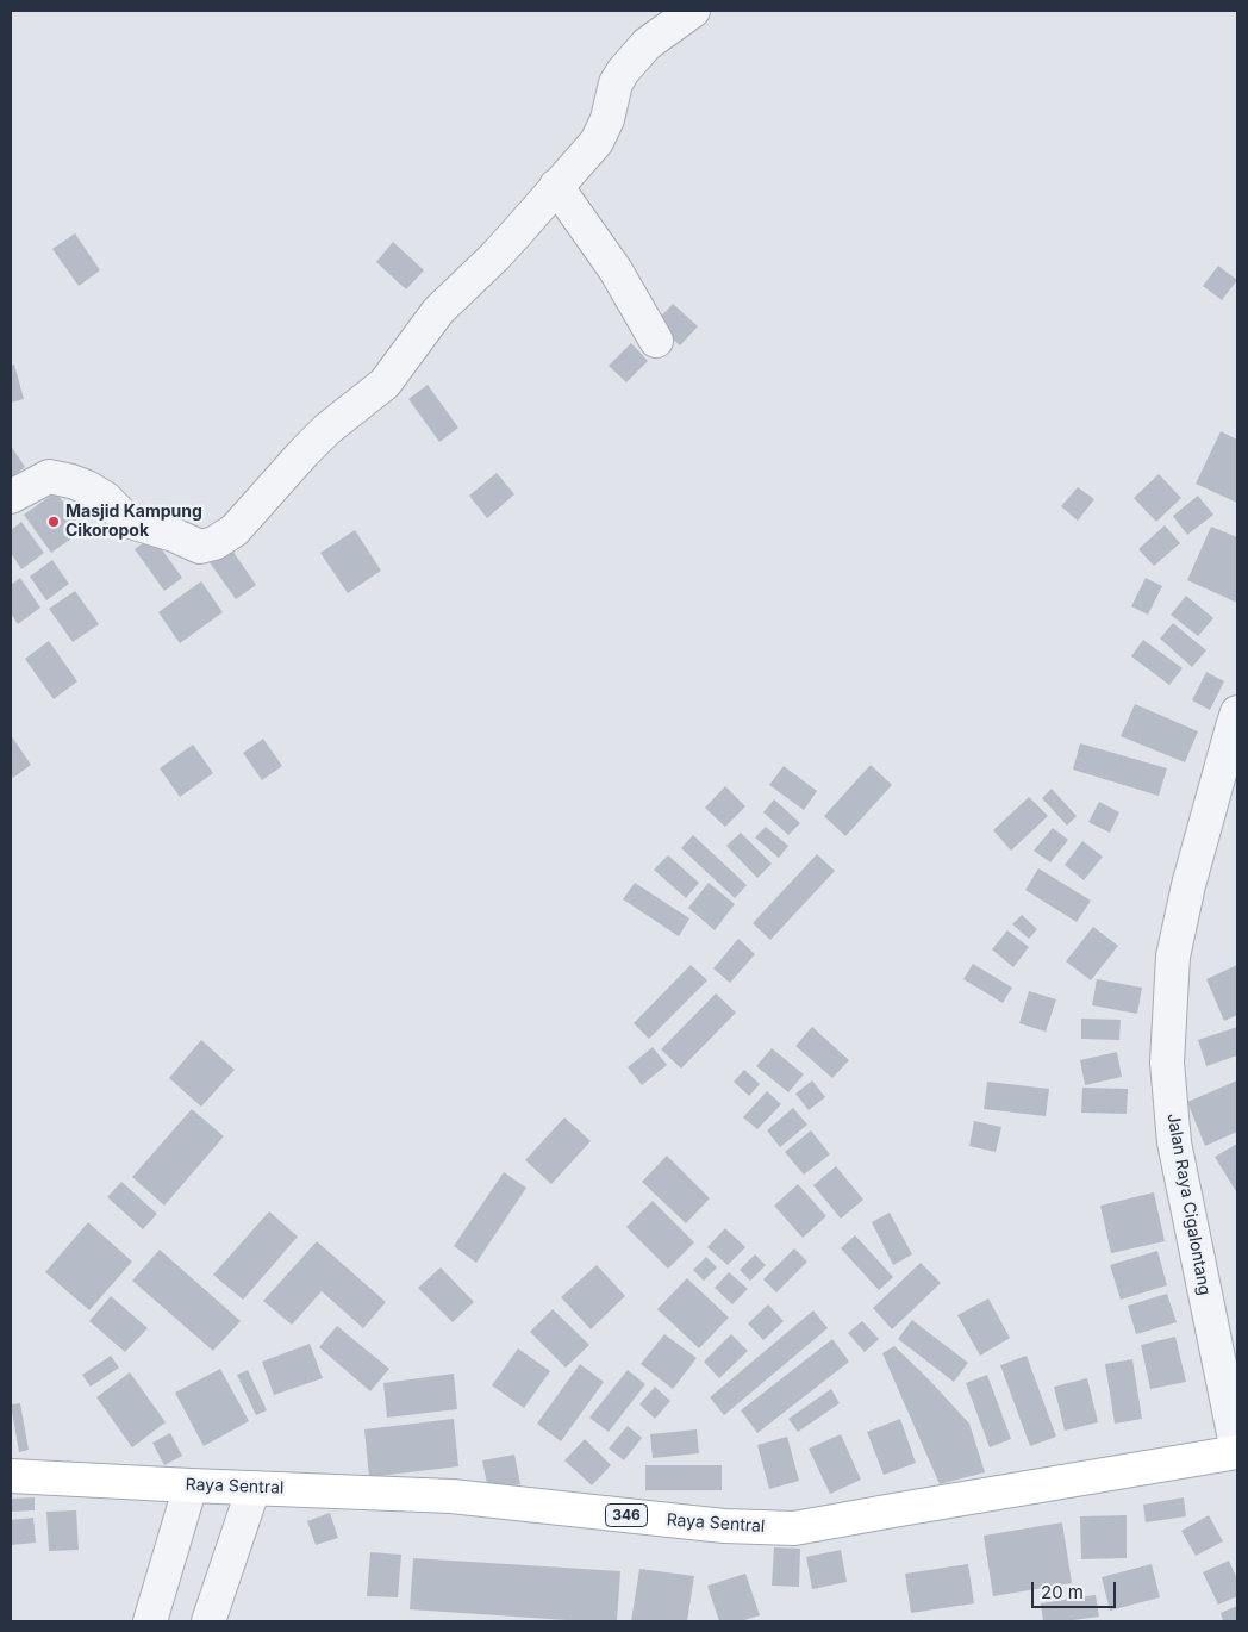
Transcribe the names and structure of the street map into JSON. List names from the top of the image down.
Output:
{
  "streets": {
    "main road": ["Raya Sentral", "346"],
    "street": ["Jalan Raya Cigalontang"]
  },
  "crossings": [
    ["Jalan Raya Cigalontang", "Raya Sentral"]
  ],
  "places": ["Masjid Kampung Cikoropok"],
  "scale_bar": "20 m"
}
